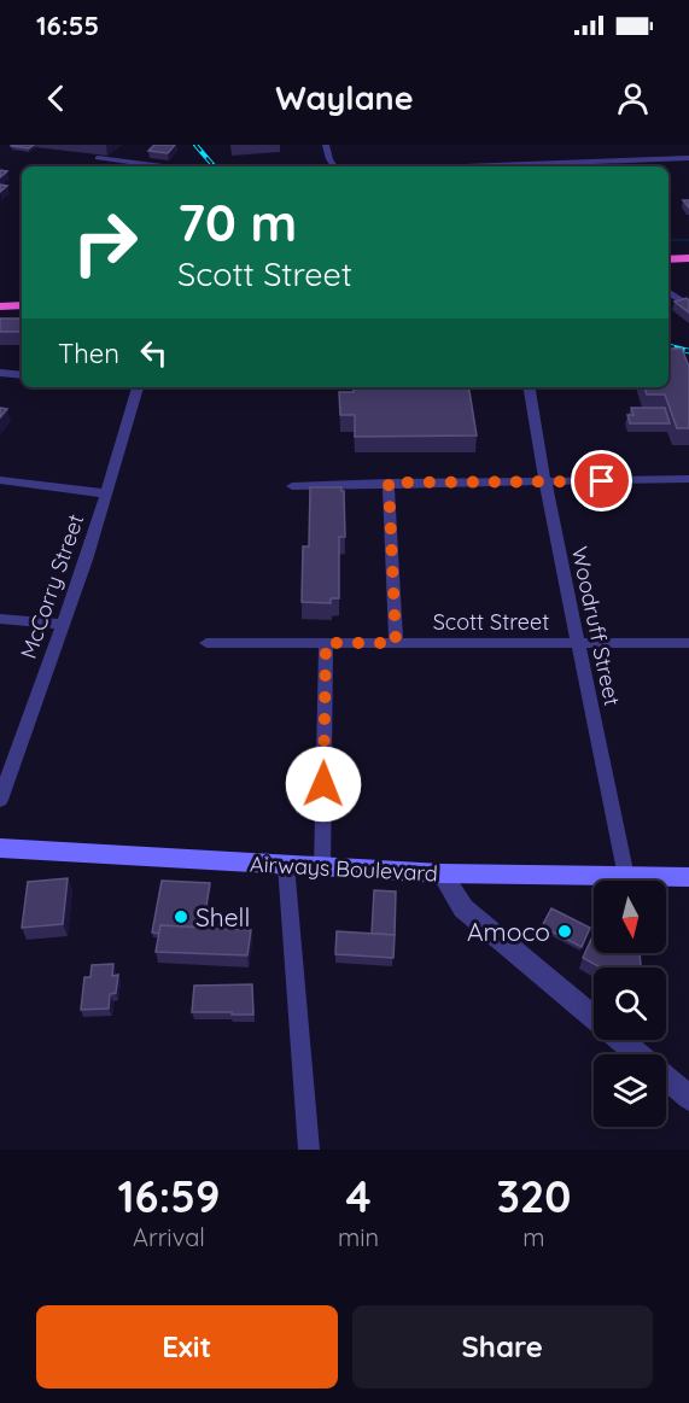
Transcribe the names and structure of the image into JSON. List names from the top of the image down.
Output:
{
  "streets": {
    "main road": ["Airways Boulevard"],
    "street": ["McCorry Street", "Scott Street", "Woodruff Street"]
  },
  "crossings": [
    ["Scott Street", "Woodruff Street"],
    ["Woodruff Street", "Airways Boulevard"]
  ],
  "places": ["Shell", "Amoco"],
  "north": "bottom",
  "page": {
    "status": "16:55",
    "header": "Waylane",
    "turn": ["70 m", "Scott Street"],
    "then": "Then",
    "eta": [
      "16:59",
      "Arrival",
      "4",
      "min",
      "320",
      "m"
    ],
    "buttons": ["Exit", "Share"]
  }
}
